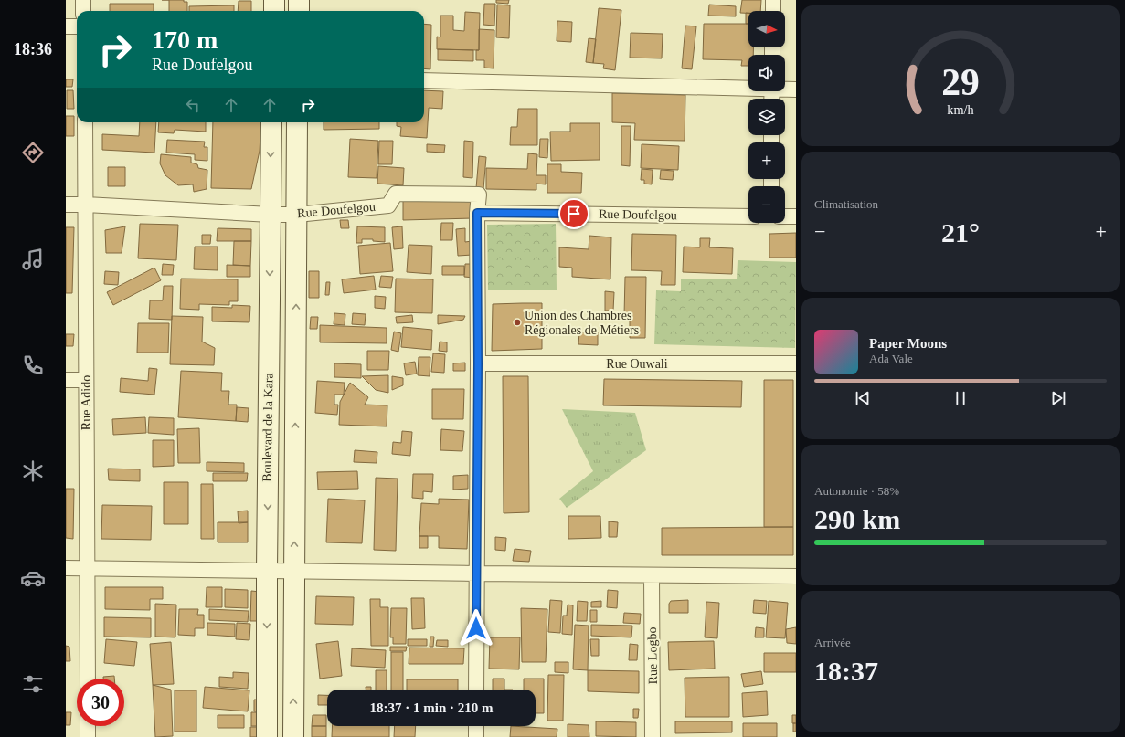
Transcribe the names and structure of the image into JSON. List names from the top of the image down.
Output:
{
  "streets": {
    "main road": ["Boulevard de la Kara"],
    "street": [
      "Rue Doufelgou",
      "Rue Ouwali",
      "Rue Adido",
      "Rue Logbo"
    ]
  },
  "crossings": [
    ["Rue Doufelgou", "Rue Adido"],
    ["Rue Doufelgou", "Boulevard de la Kara"]
  ],
  "places": ["Union des Chambres Régionales de Métiers"],
  "north": "right",
  "page": {
    "tabs": "18:36",
    "map_buttons": ["+", "−"],
    "turn": ["170 m", "Rue Doufelgou"],
    "tile": [
      "Climatisation",
      ["Autonomie · 58%", "290 km"],
      ["Arrivée", "18:37"]
    ],
    "heat": ["−", "21°", "+"],
    "song": ["Paper Moons", "Ada Vale"],
    "limit": "30",
    "trip": "18:37 · 1 min · 210 m",
    "gauge": ["29", "km/h"]
  }
}
